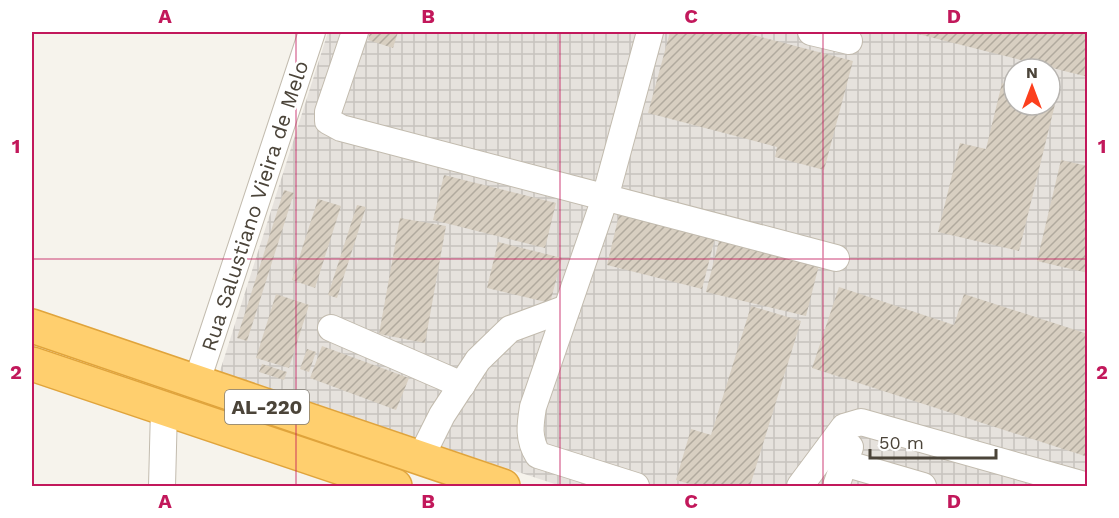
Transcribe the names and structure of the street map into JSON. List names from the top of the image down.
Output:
{
  "streets": {
    "highway": ["AL-220"],
    "street": ["Rua Salustiano Vieira de Melo"]
  },
  "crossings": [
    ["Rua Salustiano Vieira de Melo", "AL-220"]
  ],
  "scale_bar": "50 m",
  "north": "top",
  "grid": {
    "columns": [
      "A",
      "B",
      "C",
      "D"
    ],
    "rows": ["1", "2"]
  }
}
